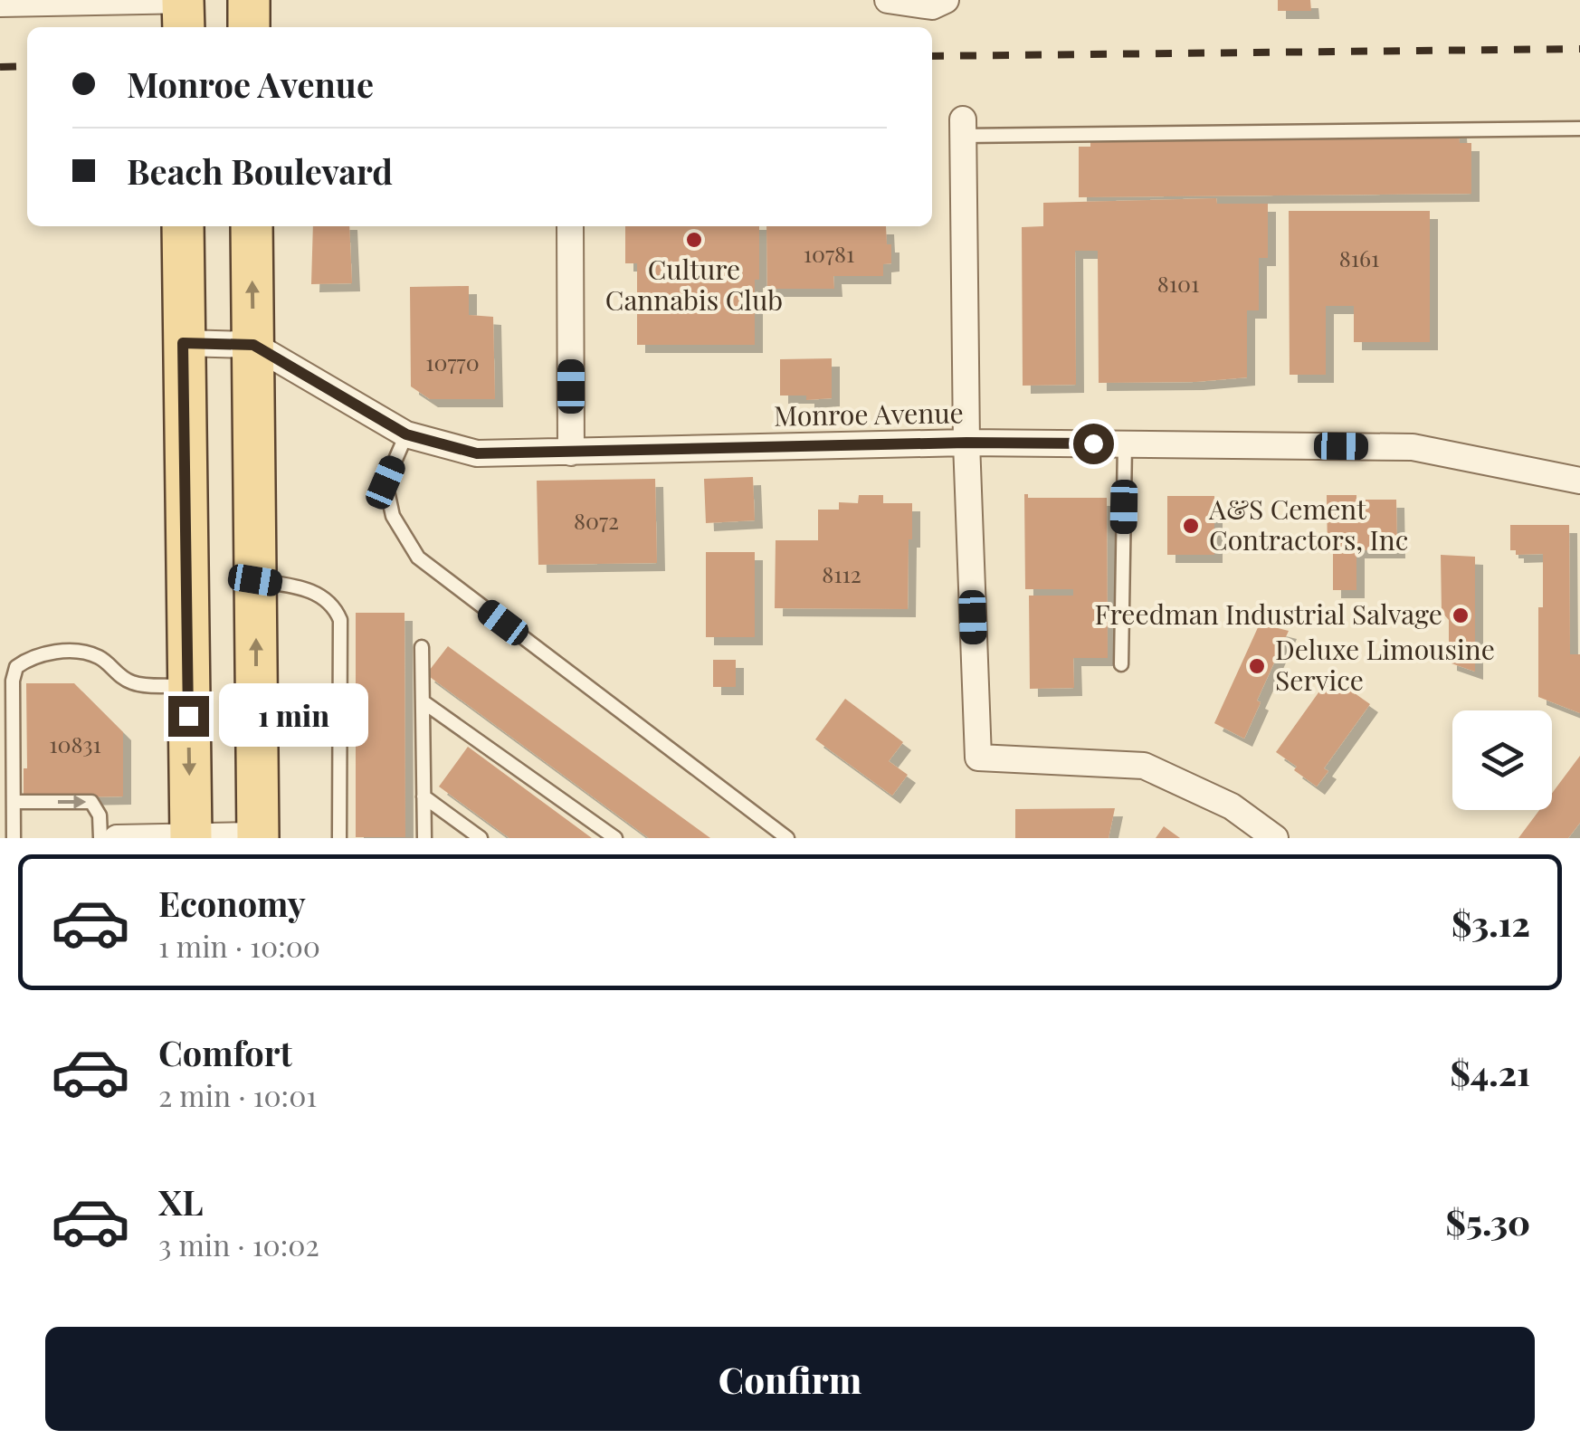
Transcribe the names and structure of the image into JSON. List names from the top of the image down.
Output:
{
  "streets": {
    "street": ["Monroe Avenue"]
  },
  "places": [
    "Culture Cannabis Club",
    "A&S Cement Contractors, Inc",
    "Freedman Industrial Salvage",
    "Deluxe Limousine Service"
  ],
  "house_numbers": [
    "10781",
    "8161",
    "8101",
    "10770",
    "8072",
    "8112",
    "10831"
  ],
  "page": {
    "banner": ["Monroe Avenue", "Beach Boulevard"],
    "bubble": "1 min",
    "list": [
      {
        "name": "Economy",
        "note": "1 min · 10:00",
        "value": "$3.12"
      },
      {
        "name": "Comfort",
        "note": "2 min · 10:01",
        "value": "$4.21"
      },
      {
        "name": "XL",
        "note": "3 min · 10:02",
        "value": "$5.30"
      }
    ],
    "buttons": "Confirm"
  }
}
